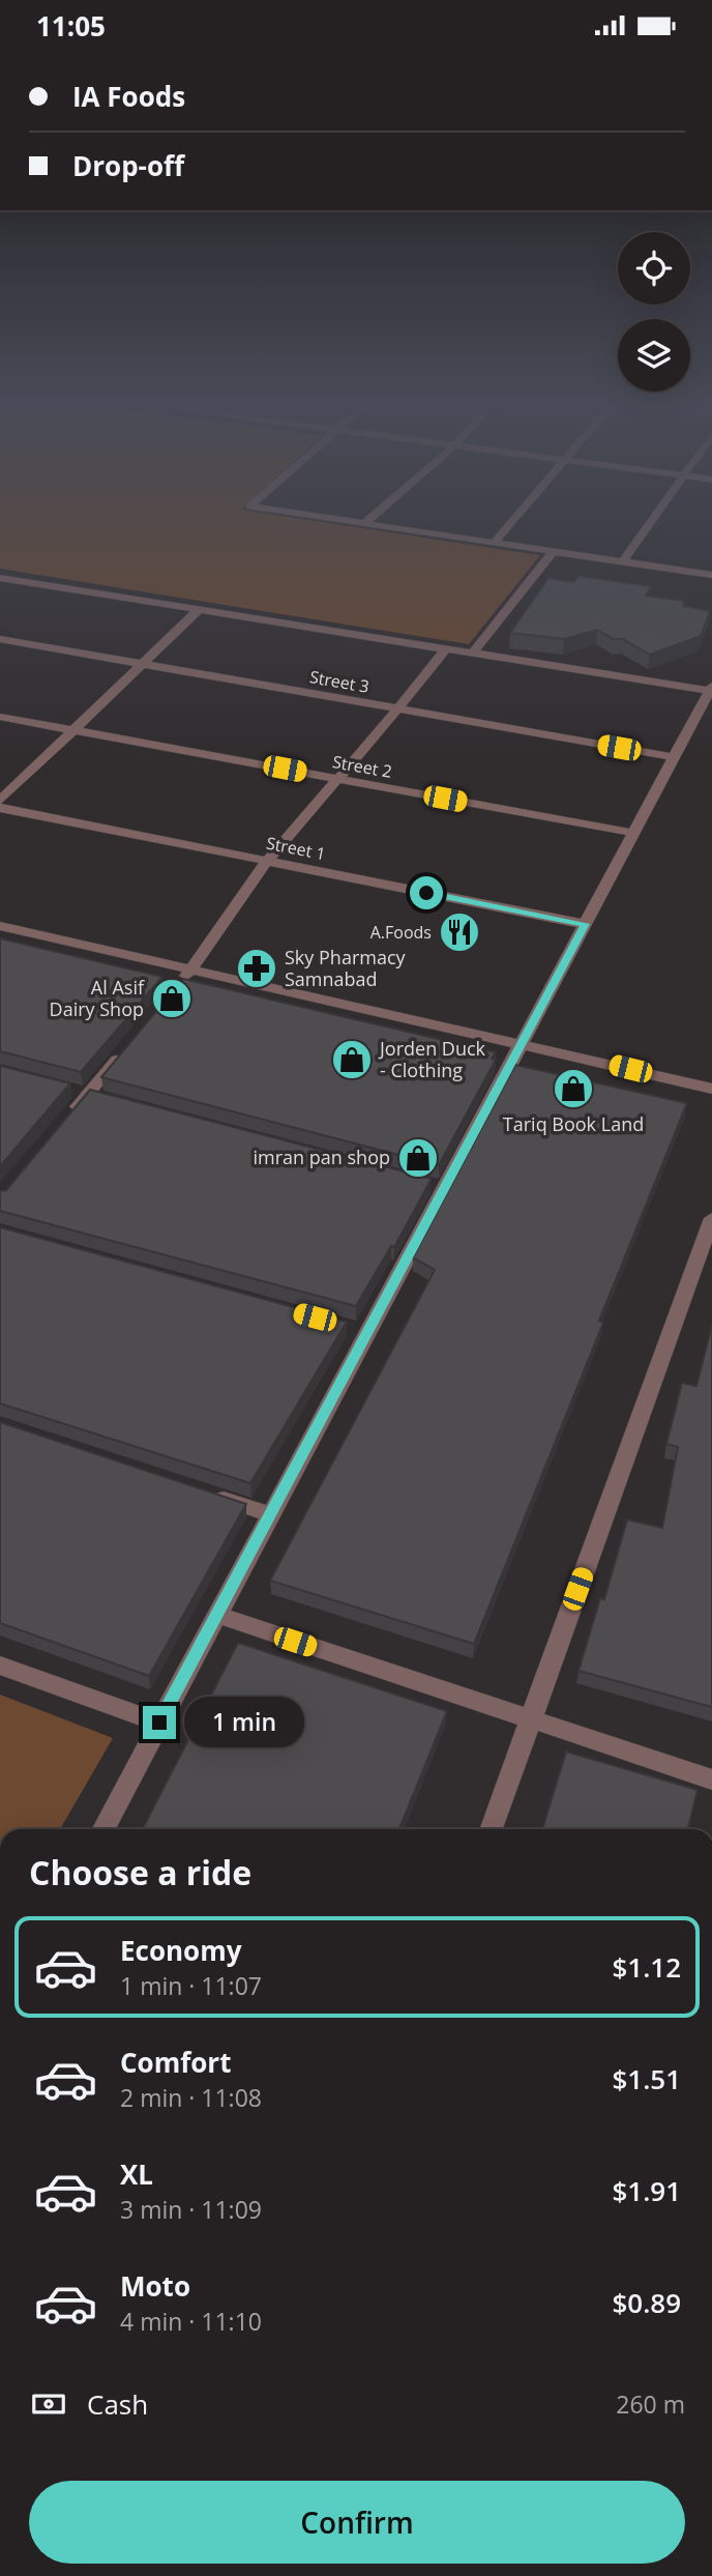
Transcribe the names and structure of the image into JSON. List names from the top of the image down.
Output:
{
  "streets": {
    "street": ["Street 3", "Street 2", "Street 1"]
  },
  "places": {
    "restaurant": ["A.Foods"],
    "pharmacy": ["Sky Pharmacy Samnabad"],
    "shop": [
      "Al Asif Dairy Shop",
      "Jorden Duck - Clothing",
      "Tariq Book Land",
      "imran pan shop"
    ]
  },
  "page": {
    "status": "11:05",
    "banner": ["IA Foods", "Drop-off"],
    "bubble": "1 min",
    "heading": "Choose a ride",
    "list": [
      {
        "name": "Economy",
        "note": "1 min · 11:07",
        "value": "$1.12"
      },
      {
        "name": "Comfort",
        "note": "2 min · 11:08",
        "value": "$1.51"
      },
      {
        "name": "XL",
        "note": "3 min · 11:09",
        "value": "$1.91"
      },
      {
        "name": "Moto",
        "note": "4 min · 11:10",
        "value": "$0.89"
      }
    ],
    "pay": ["Cash", "260 m"],
    "buttons": "Confirm"
  }
}
